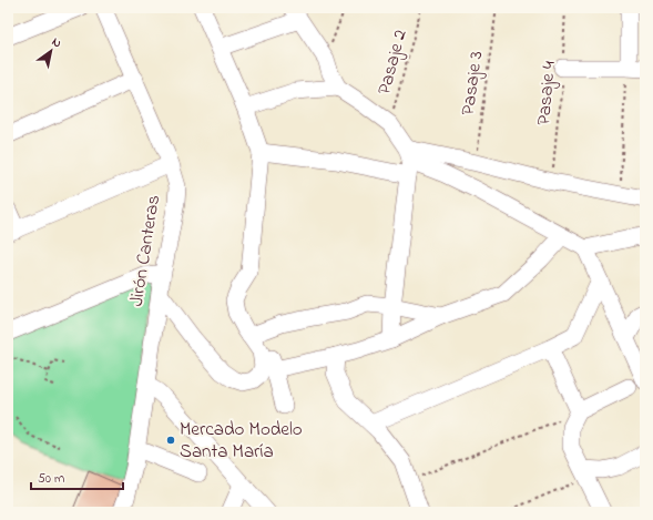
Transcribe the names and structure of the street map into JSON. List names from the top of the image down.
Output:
{
  "streets": {
    "street": ["Jirón Canteras"],
    "path": ["Pasaje 2", "Pasaje 3", "Pasaje 4"]
  },
  "places": ["Mercado Modelo Santa María"],
  "scale_bar": "50 m",
  "north": "top right"
}
